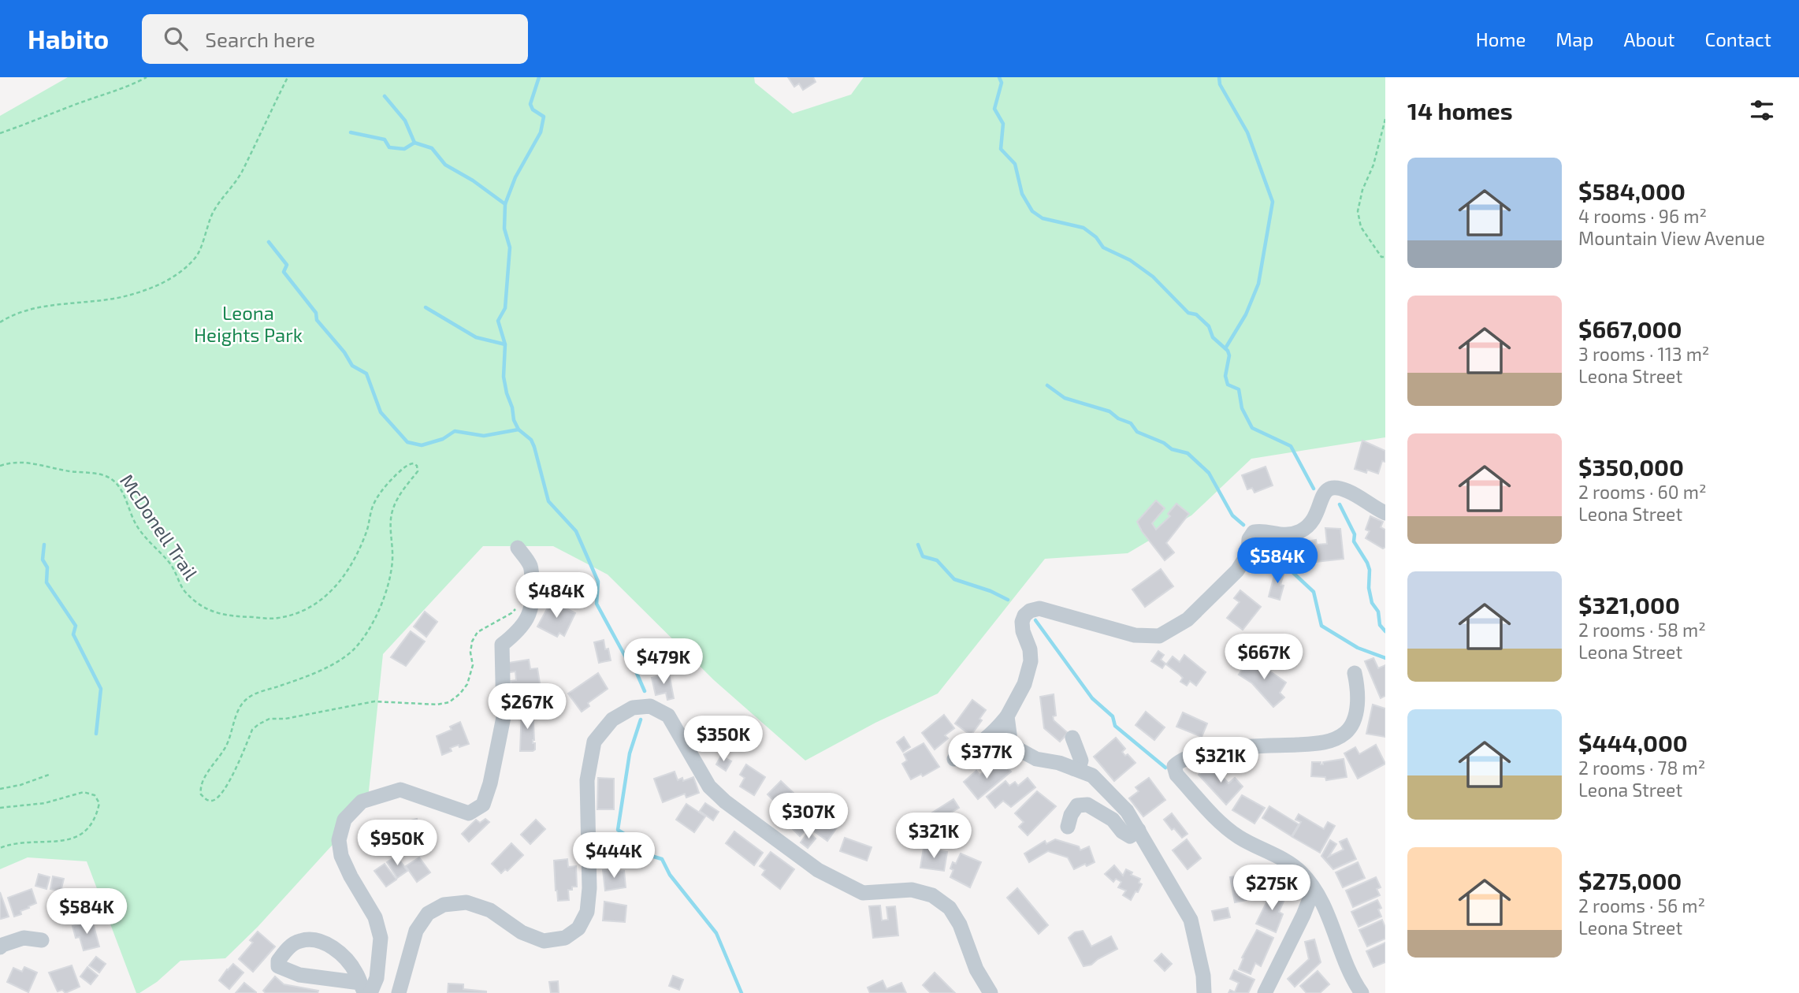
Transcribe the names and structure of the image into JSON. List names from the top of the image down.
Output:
{
  "streets": {
    "path": ["McDonell Trail"]
  },
  "parks": ["Leona Heights Park"],
  "page": {
    "header": "Habito",
    "search": "Search here",
    "nav": [
      "Home",
      "Map",
      "About",
      "Contact"
    ],
    "heading": "14 homes",
    "list": [
      {
        "name": "$584,000",
        "note": "4 rooms · 96 m² · Mountain View Avenue"
      },
      {
        "name": "$667,000",
        "note": "3 rooms · 113 m² · Leona Street"
      },
      {
        "name": "$350,000",
        "note": "2 rooms · 60 m² · Leona Street"
      },
      {
        "name": "$321,000",
        "note": "2 rooms · 58 m² · Leona Street"
      },
      {
        "name": "$444,000",
        "note": "2 rooms · 78 m² · Leona Street"
      },
      {
        "name": "$275,000",
        "note": "2 rooms · 56 m² · Leona Street"
      }
    ],
    "price": [
      "$584K",
      "$484K",
      "$667K",
      "$479K",
      "$267K",
      "$350K",
      "$377K",
      "$321K",
      "$307K",
      "$321K",
      "$950K",
      "$444K",
      "$275K",
      "$584K"
    ]
  }
}
